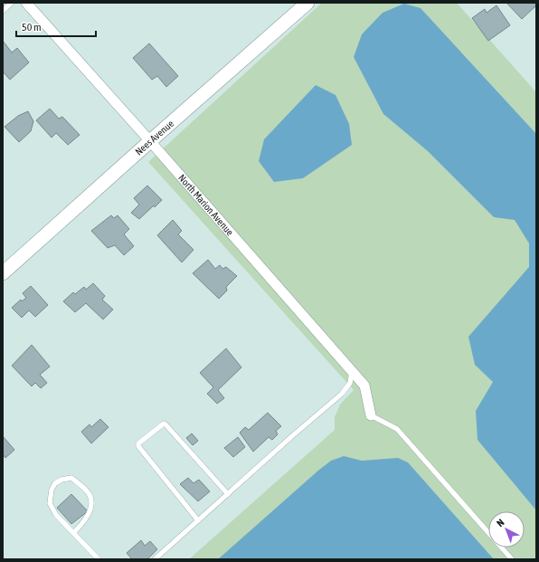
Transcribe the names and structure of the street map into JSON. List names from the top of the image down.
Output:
{
  "streets": {
    "main road": ["Nees Avenue"],
    "street": ["North Marion Avenue"]
  },
  "crossings": [
    ["Nees Avenue", "North Marion Avenue"]
  ],
  "scale_bar": "50 m",
  "north": "top left"
}
